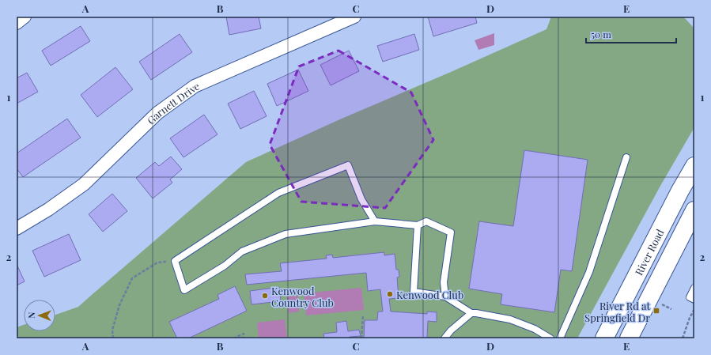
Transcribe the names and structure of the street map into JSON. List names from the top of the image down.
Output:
{
  "streets": {
    "main road": ["River Road"],
    "street": ["Garnett Drive"]
  },
  "places": {
    "other": ["Kenwood Club", "Kenwood Country Club"],
    "transit": ["River Rd at Springfield Dr"]
  },
  "scale_bar": "50 m",
  "north": "left",
  "grid": {
    "columns": [
      "A",
      "B",
      "C",
      "D",
      "E"
    ],
    "rows": ["1", "2"]
  }
}
